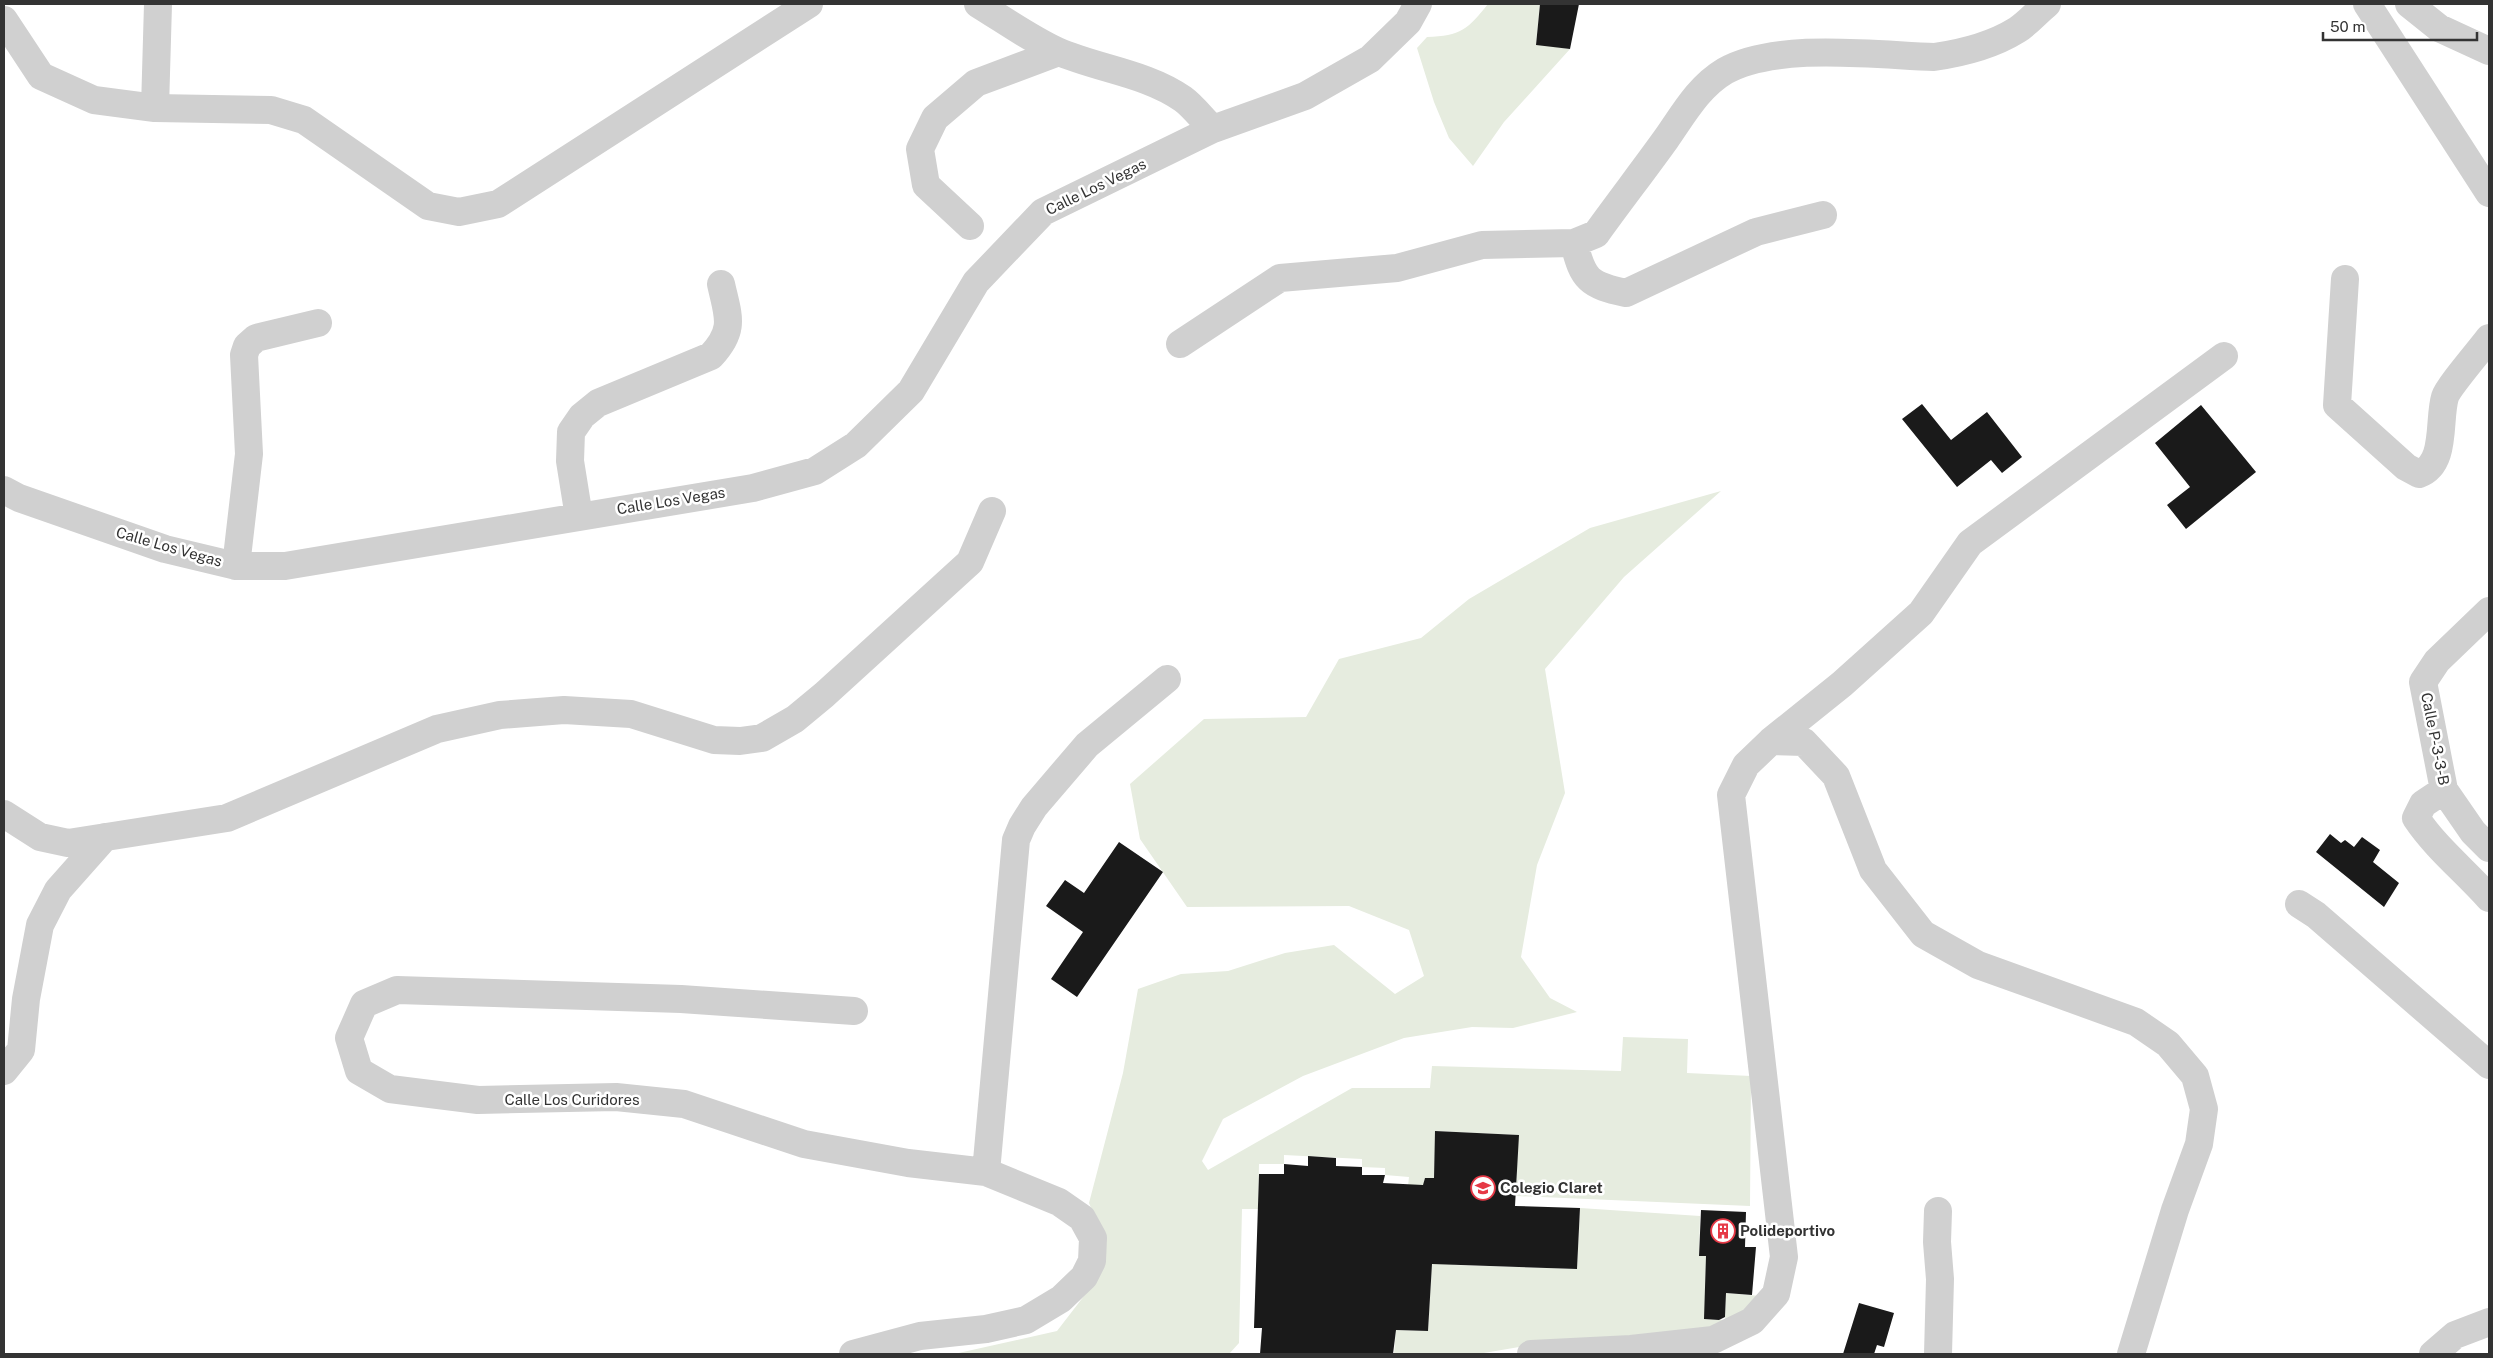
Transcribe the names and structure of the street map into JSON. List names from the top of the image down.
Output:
{
  "streets": {
    "street": ["Calle Los Vegas", "Calle P-3-3-B", "Calle Los Curidores"]
  },
  "places": {
    "school or university": ["Colegio Claret"],
    "building": ["Polideportivo"]
  },
  "scale_bar": "50 m"
}
